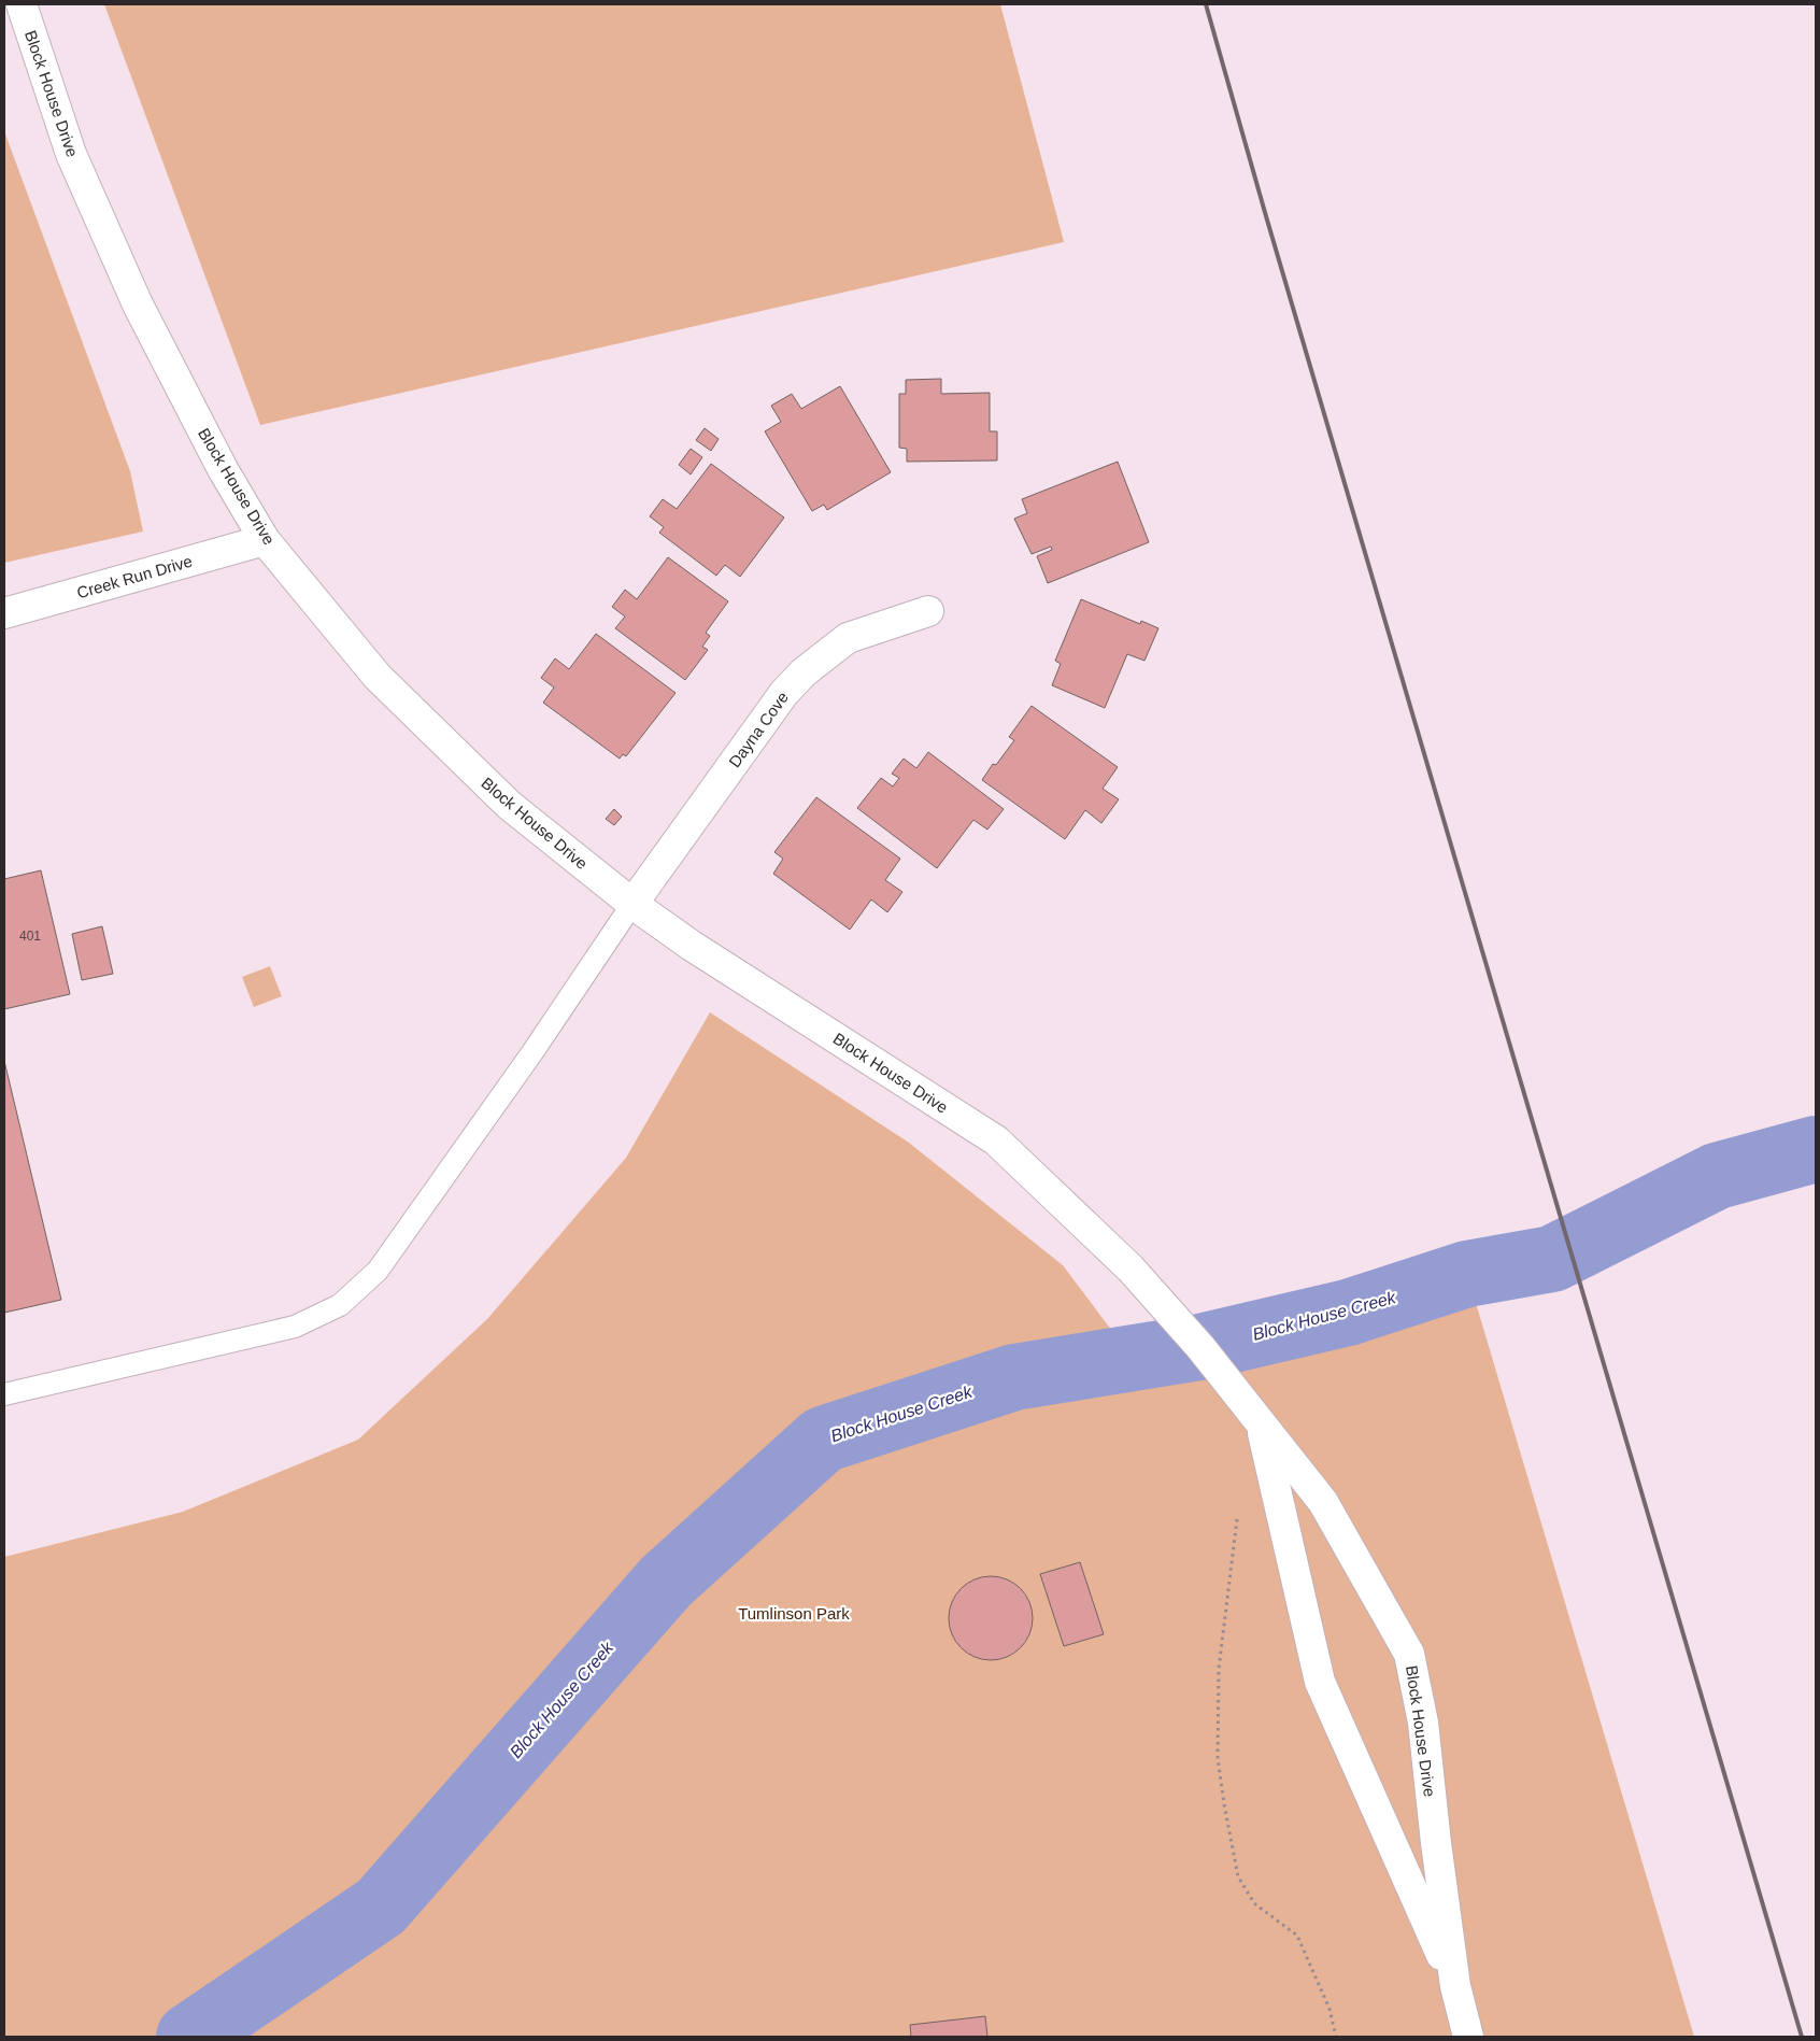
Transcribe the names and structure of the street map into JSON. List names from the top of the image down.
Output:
{
  "streets": {
    "street": ["Block House Drive", "Creek Run Drive", "Dayna Cove"]
  },
  "crossings": [
    ["Block House Drive", "Creek Run Drive"],
    ["Block House Drive", "Dayna Cove"]
  ],
  "water": ["Block House Creek"],
  "parks": ["Tumlinson Park"],
  "house_numbers": ["401"]
}
